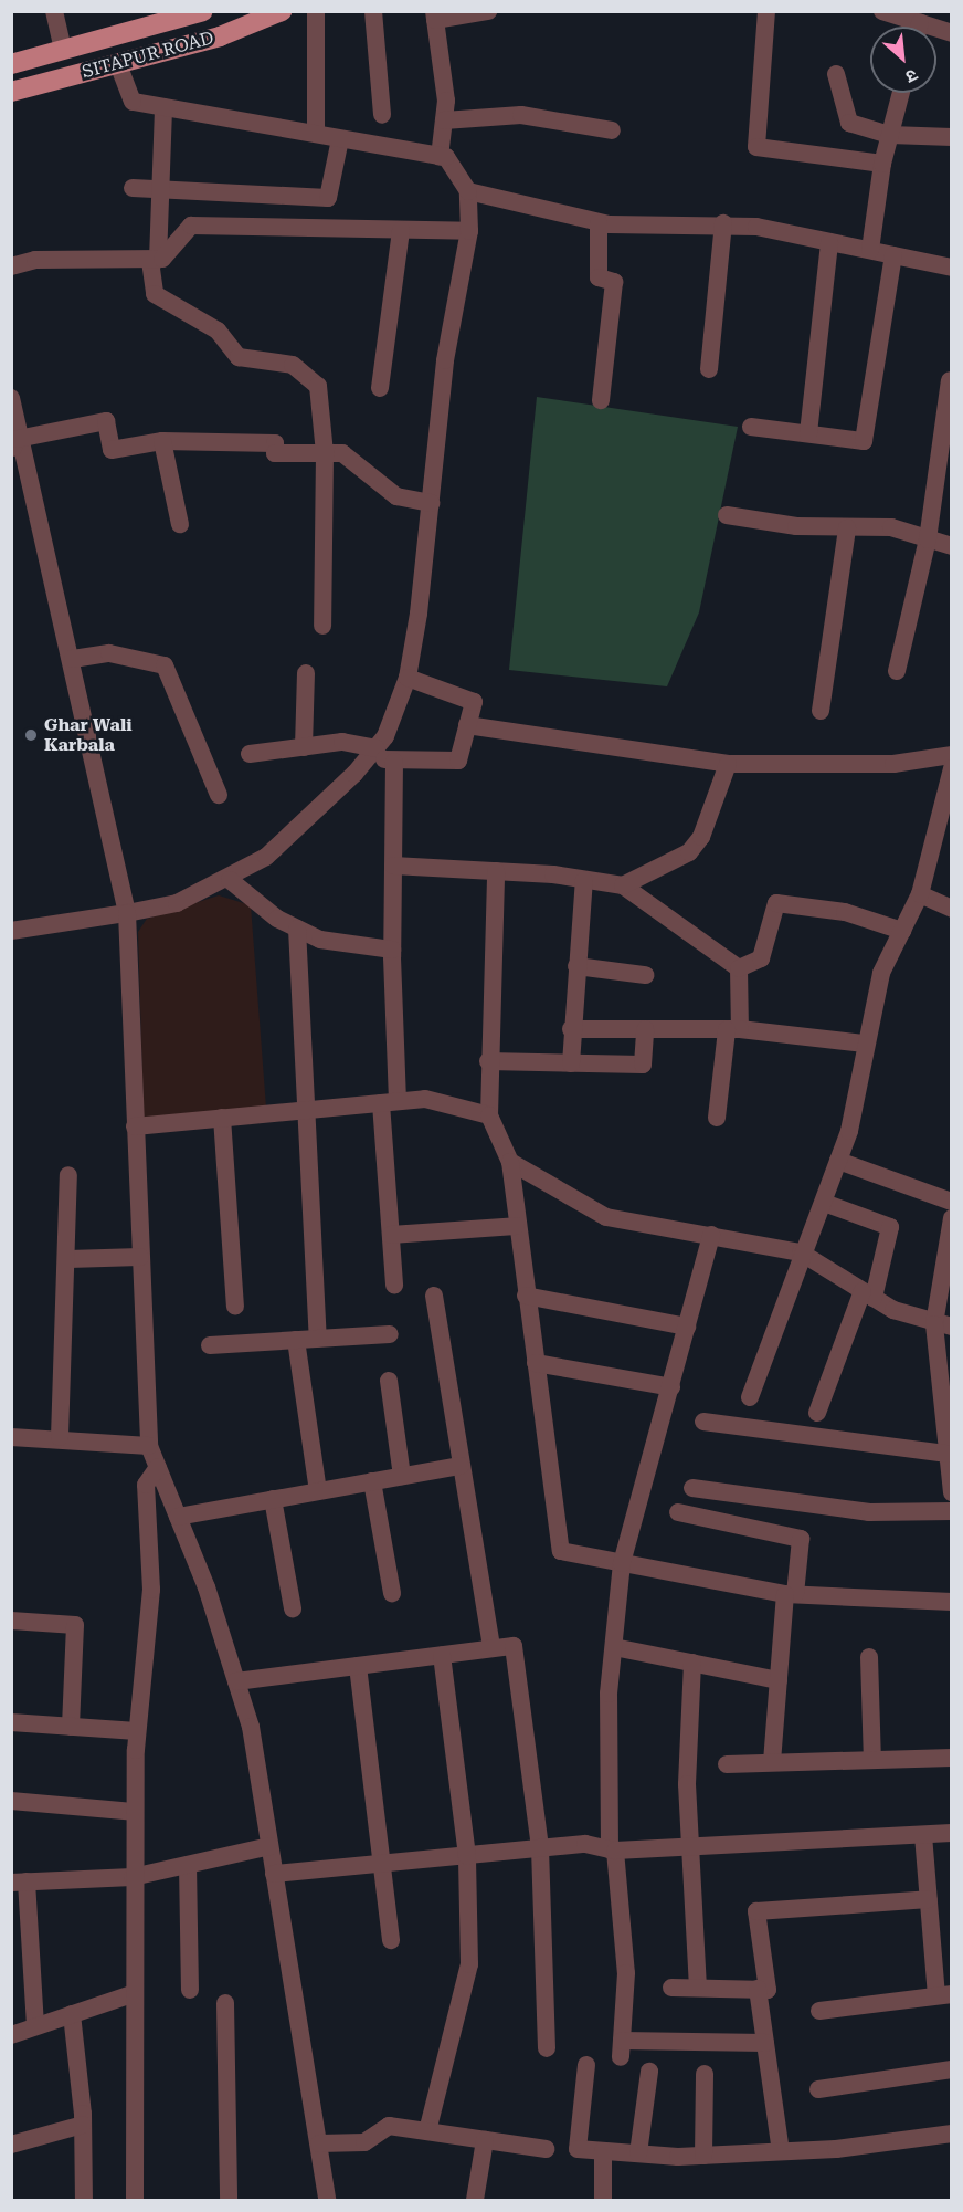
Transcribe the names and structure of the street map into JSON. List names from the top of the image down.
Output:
{
  "streets": {
    "main road": ["SITAPUR ROAD"]
  },
  "places": ["Ghar Wali Karbala"],
  "north": "bottom right"
}
